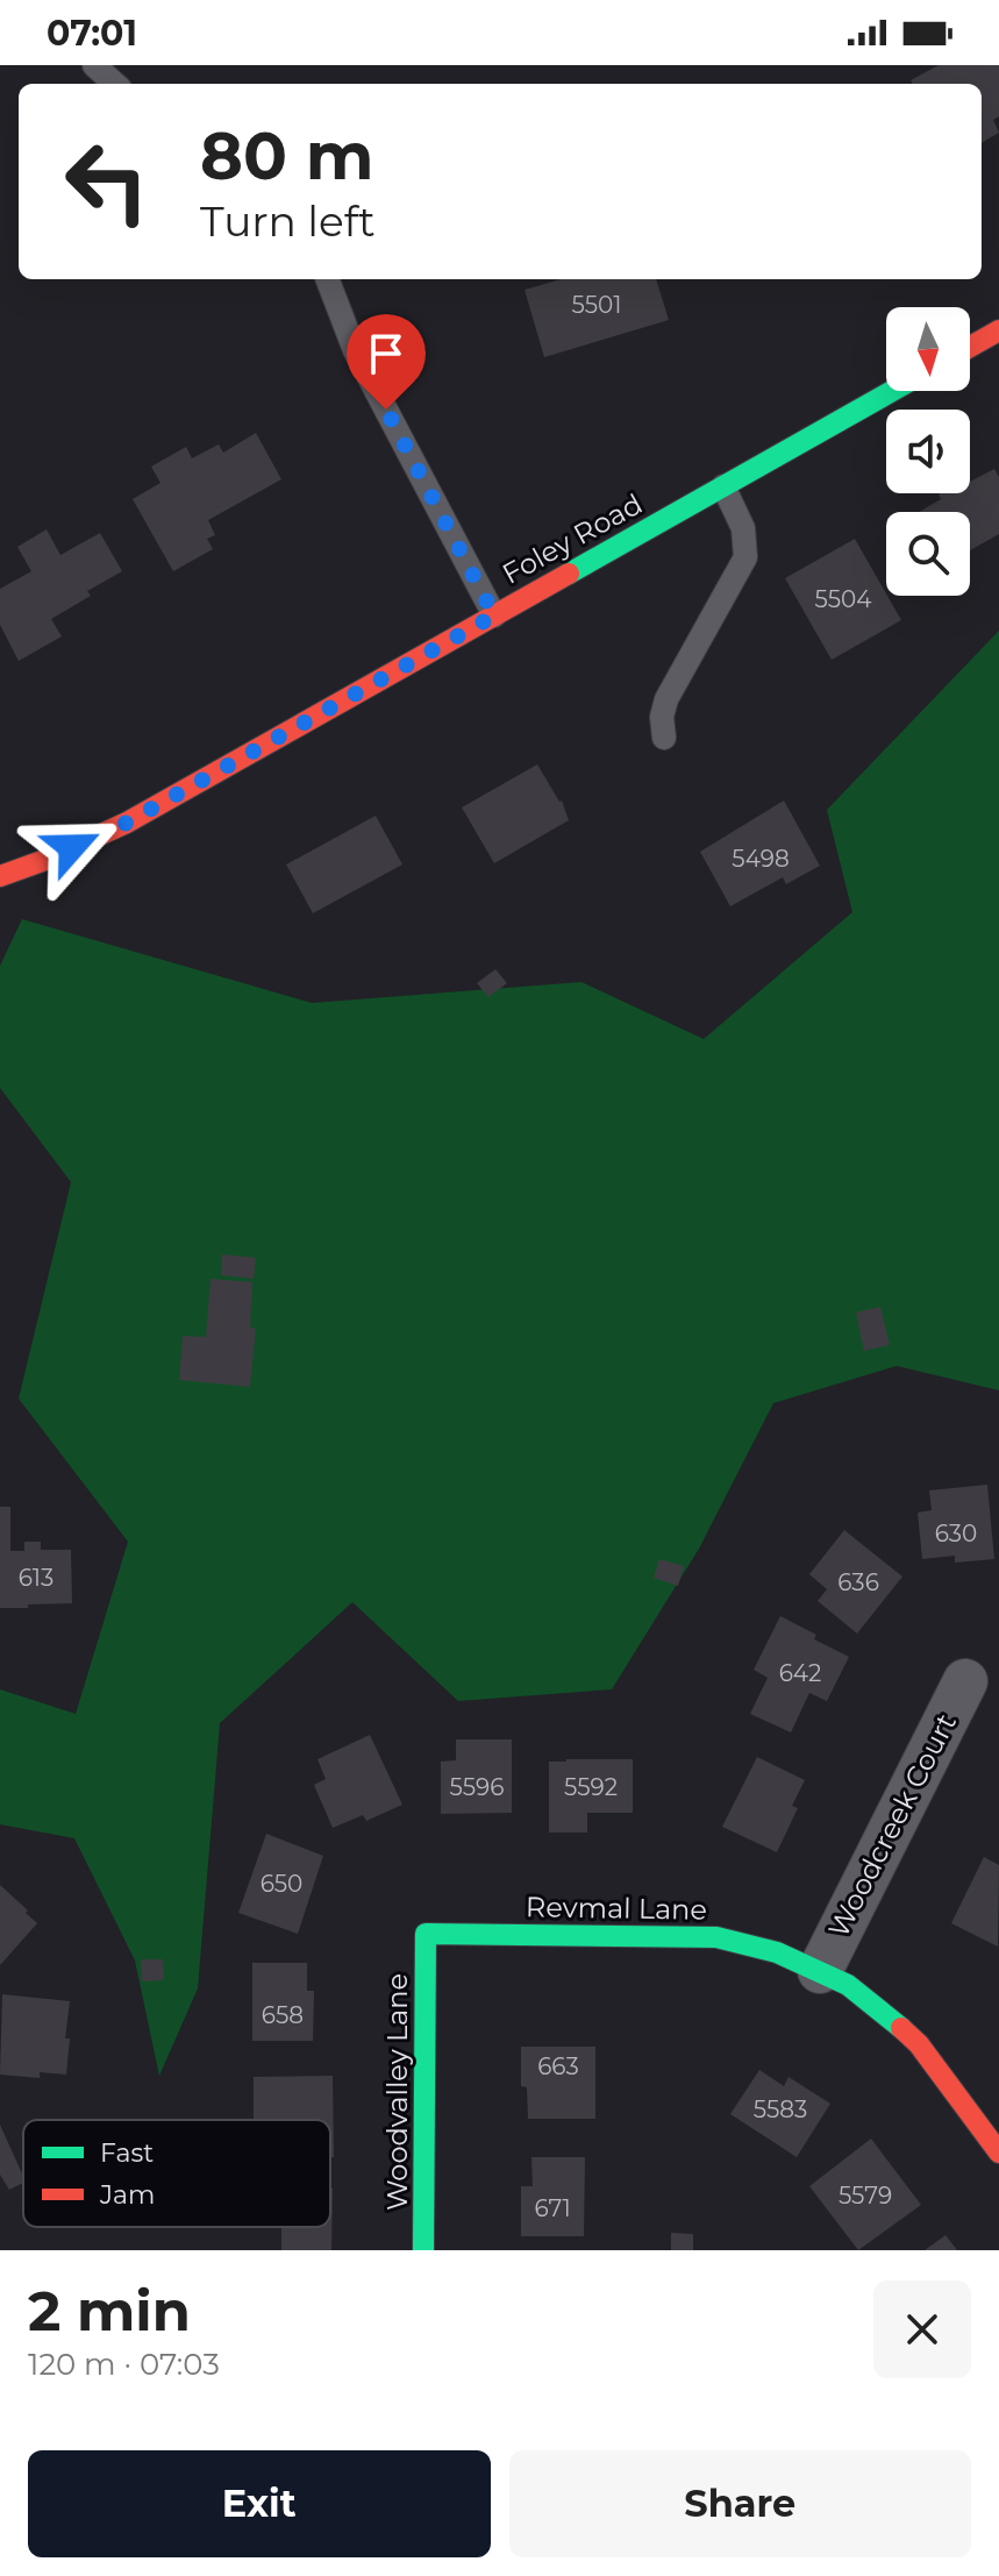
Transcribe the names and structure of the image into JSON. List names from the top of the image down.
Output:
{
  "streets": {
    "street": [
      "Foley Road",
      "Woodcreek Court",
      "Revmal Lane",
      "Woodvalley Lane"
    ]
  },
  "crossings": [
    ["Woodcreek Court", "Revmal Lane"],
    ["Revmal Lane", "Woodvalley Lane"]
  ],
  "house_numbers": [
    "5501",
    "5504",
    "5498",
    "630",
    "613",
    "636",
    "642",
    "5596",
    "5592",
    "650",
    "658",
    "663",
    "5583",
    "5579",
    "671"
  ],
  "legend": ["Fast", "Jam"],
  "north": "bottom",
  "page": {
    "status": "07:01",
    "turn": ["80 m", "Turn left"],
    "heading": ["2 min", "120 m · 07:03"],
    "buttons": ["Exit", "Share"]
  }
}
